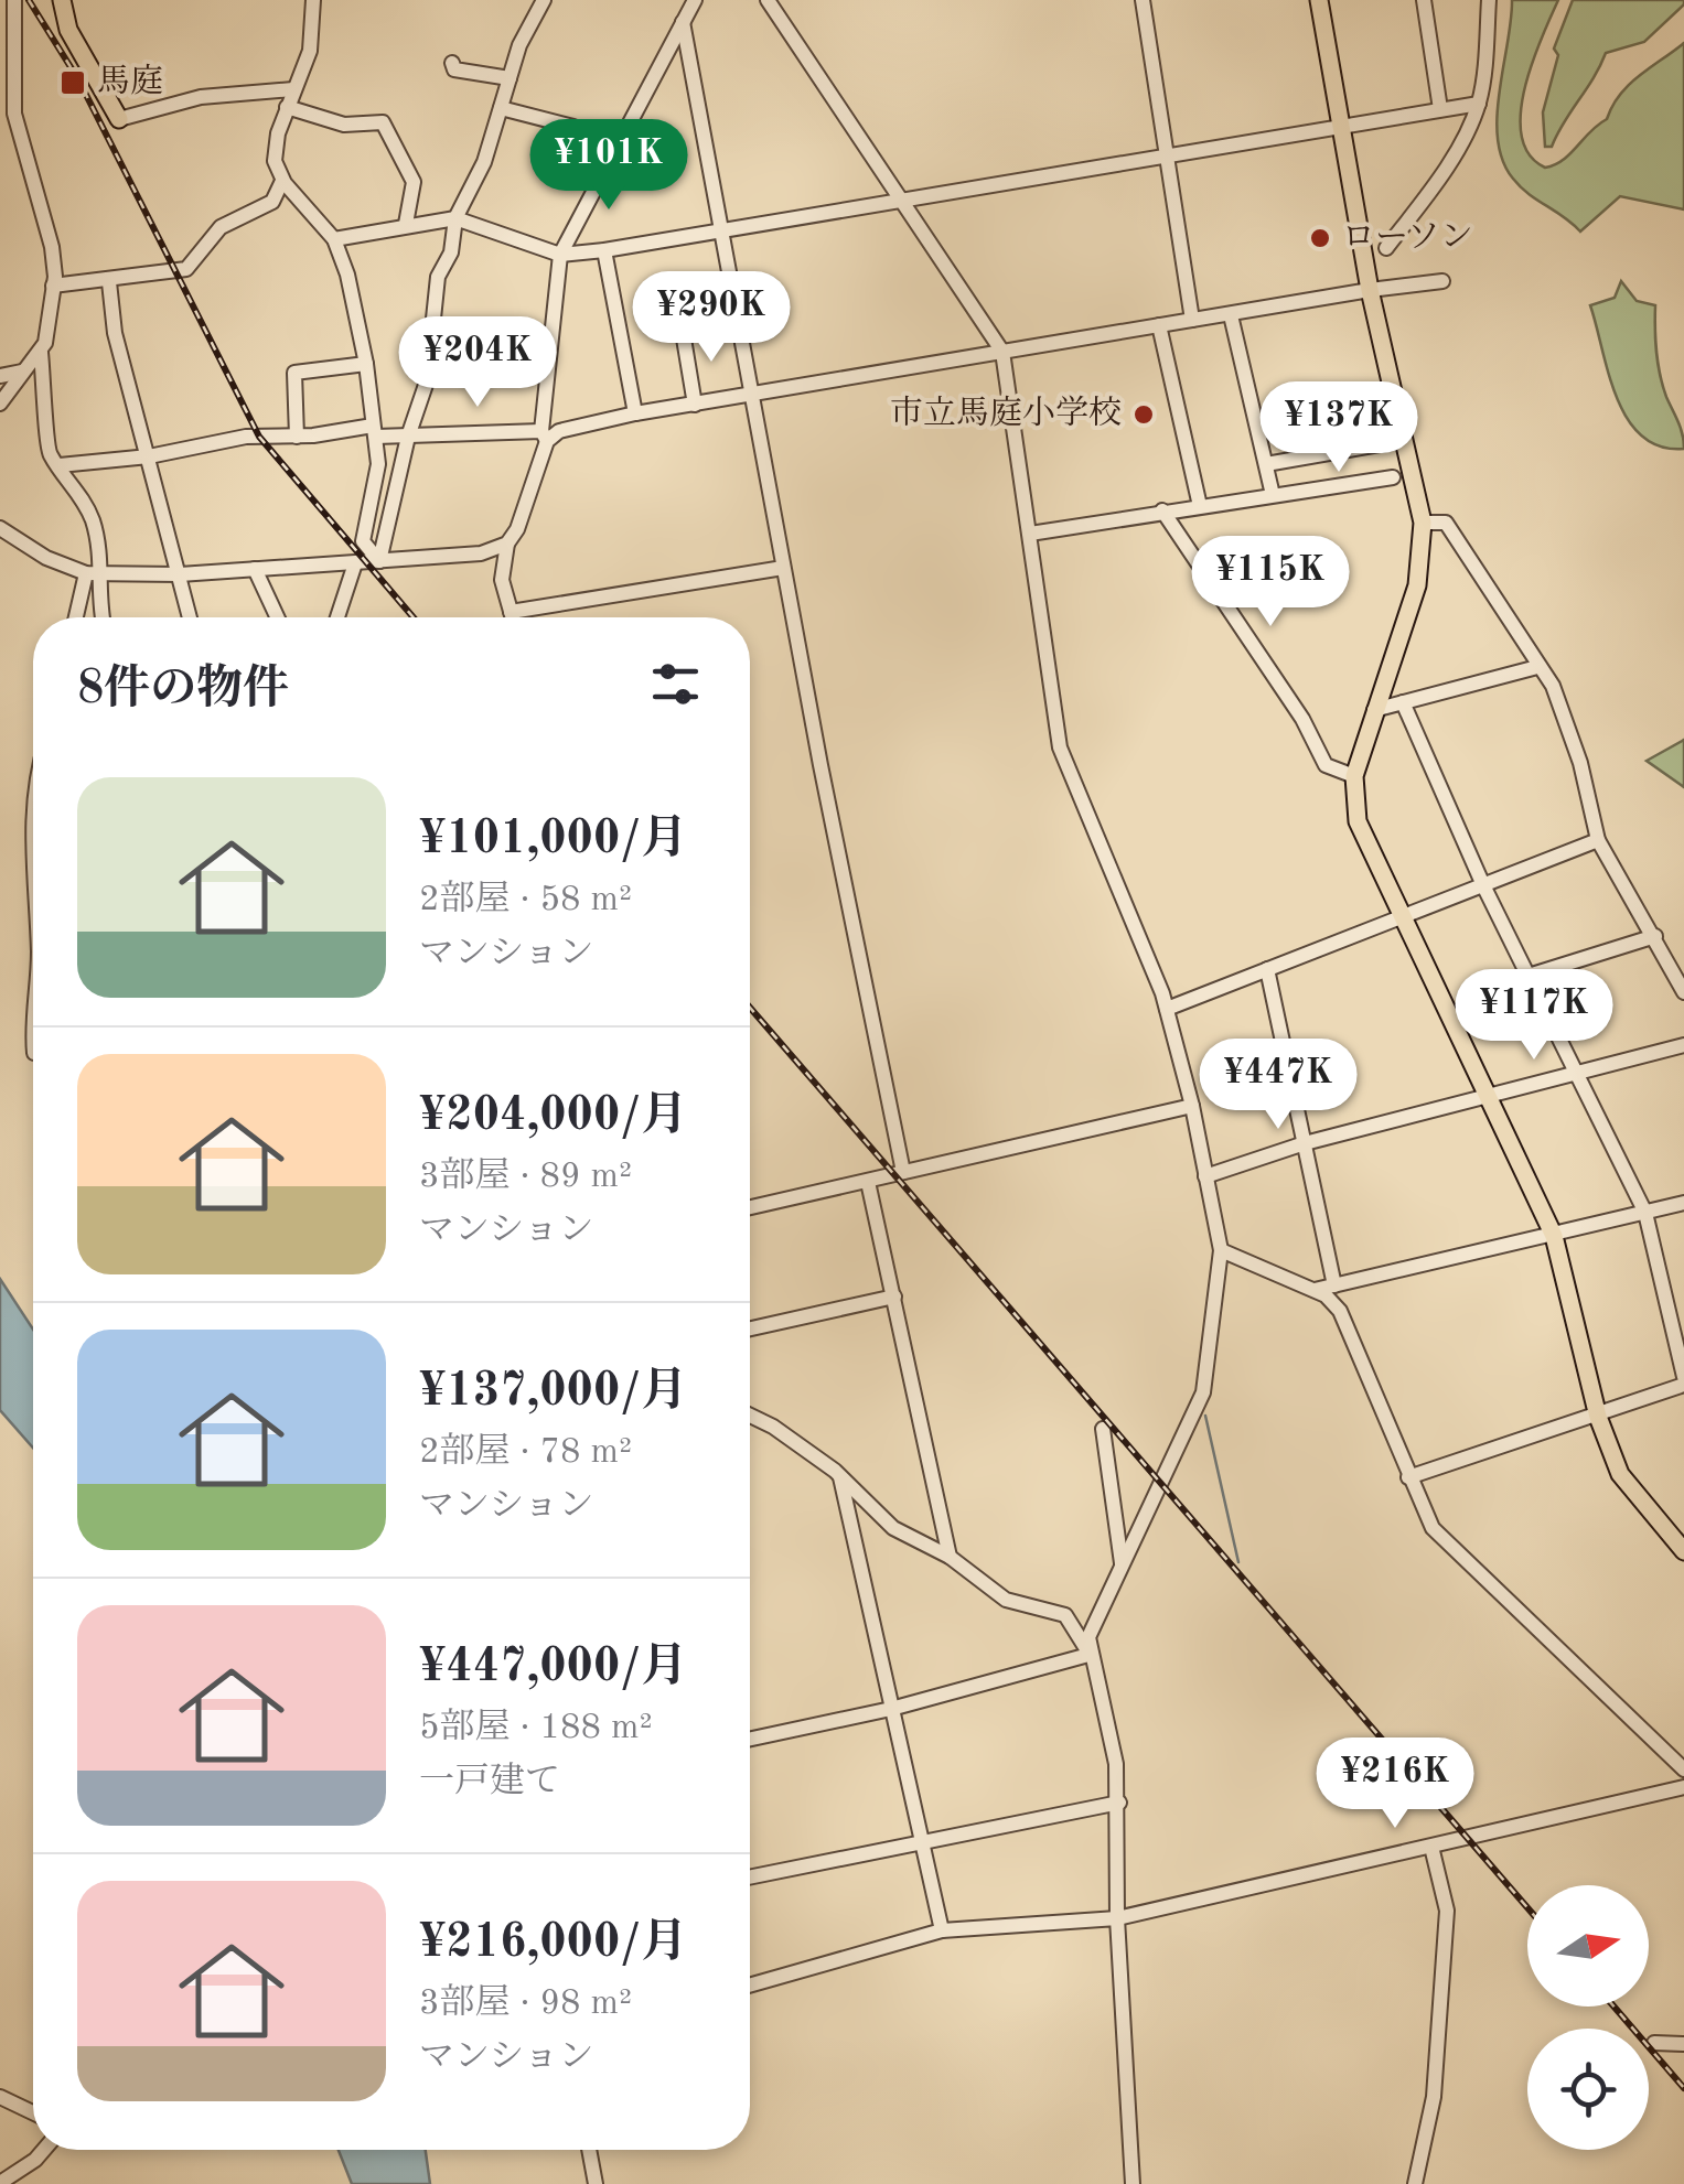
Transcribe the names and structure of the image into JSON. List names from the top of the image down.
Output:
{
  "places": {
    "transit": ["馬庭"],
    "other": ["ローソン", "市立馬庭小学校"]
  },
  "north": "right",
  "page": {
    "price": [
      "¥101K",
      "¥290K",
      "¥204K",
      "¥137K",
      "¥115K",
      "¥117K",
      "¥447K",
      "¥216K"
    ],
    "heading": "8件の物件",
    "list": [
      {
        "name": "¥101,000/月",
        "note": "2部屋 · 58 m² · マンション"
      },
      {
        "name": "¥204,000/月",
        "note": "3部屋 · 89 m² · マンション"
      },
      {
        "name": "¥137,000/月",
        "note": "2部屋 · 78 m² · マンション"
      },
      {
        "name": "¥447,000/月",
        "note": "5部屋 · 188 m² · 一戸建て"
      },
      {
        "name": "¥216,000/月",
        "note": "3部屋 · 98 m² · マンション"
      }
    ]
  }
}
